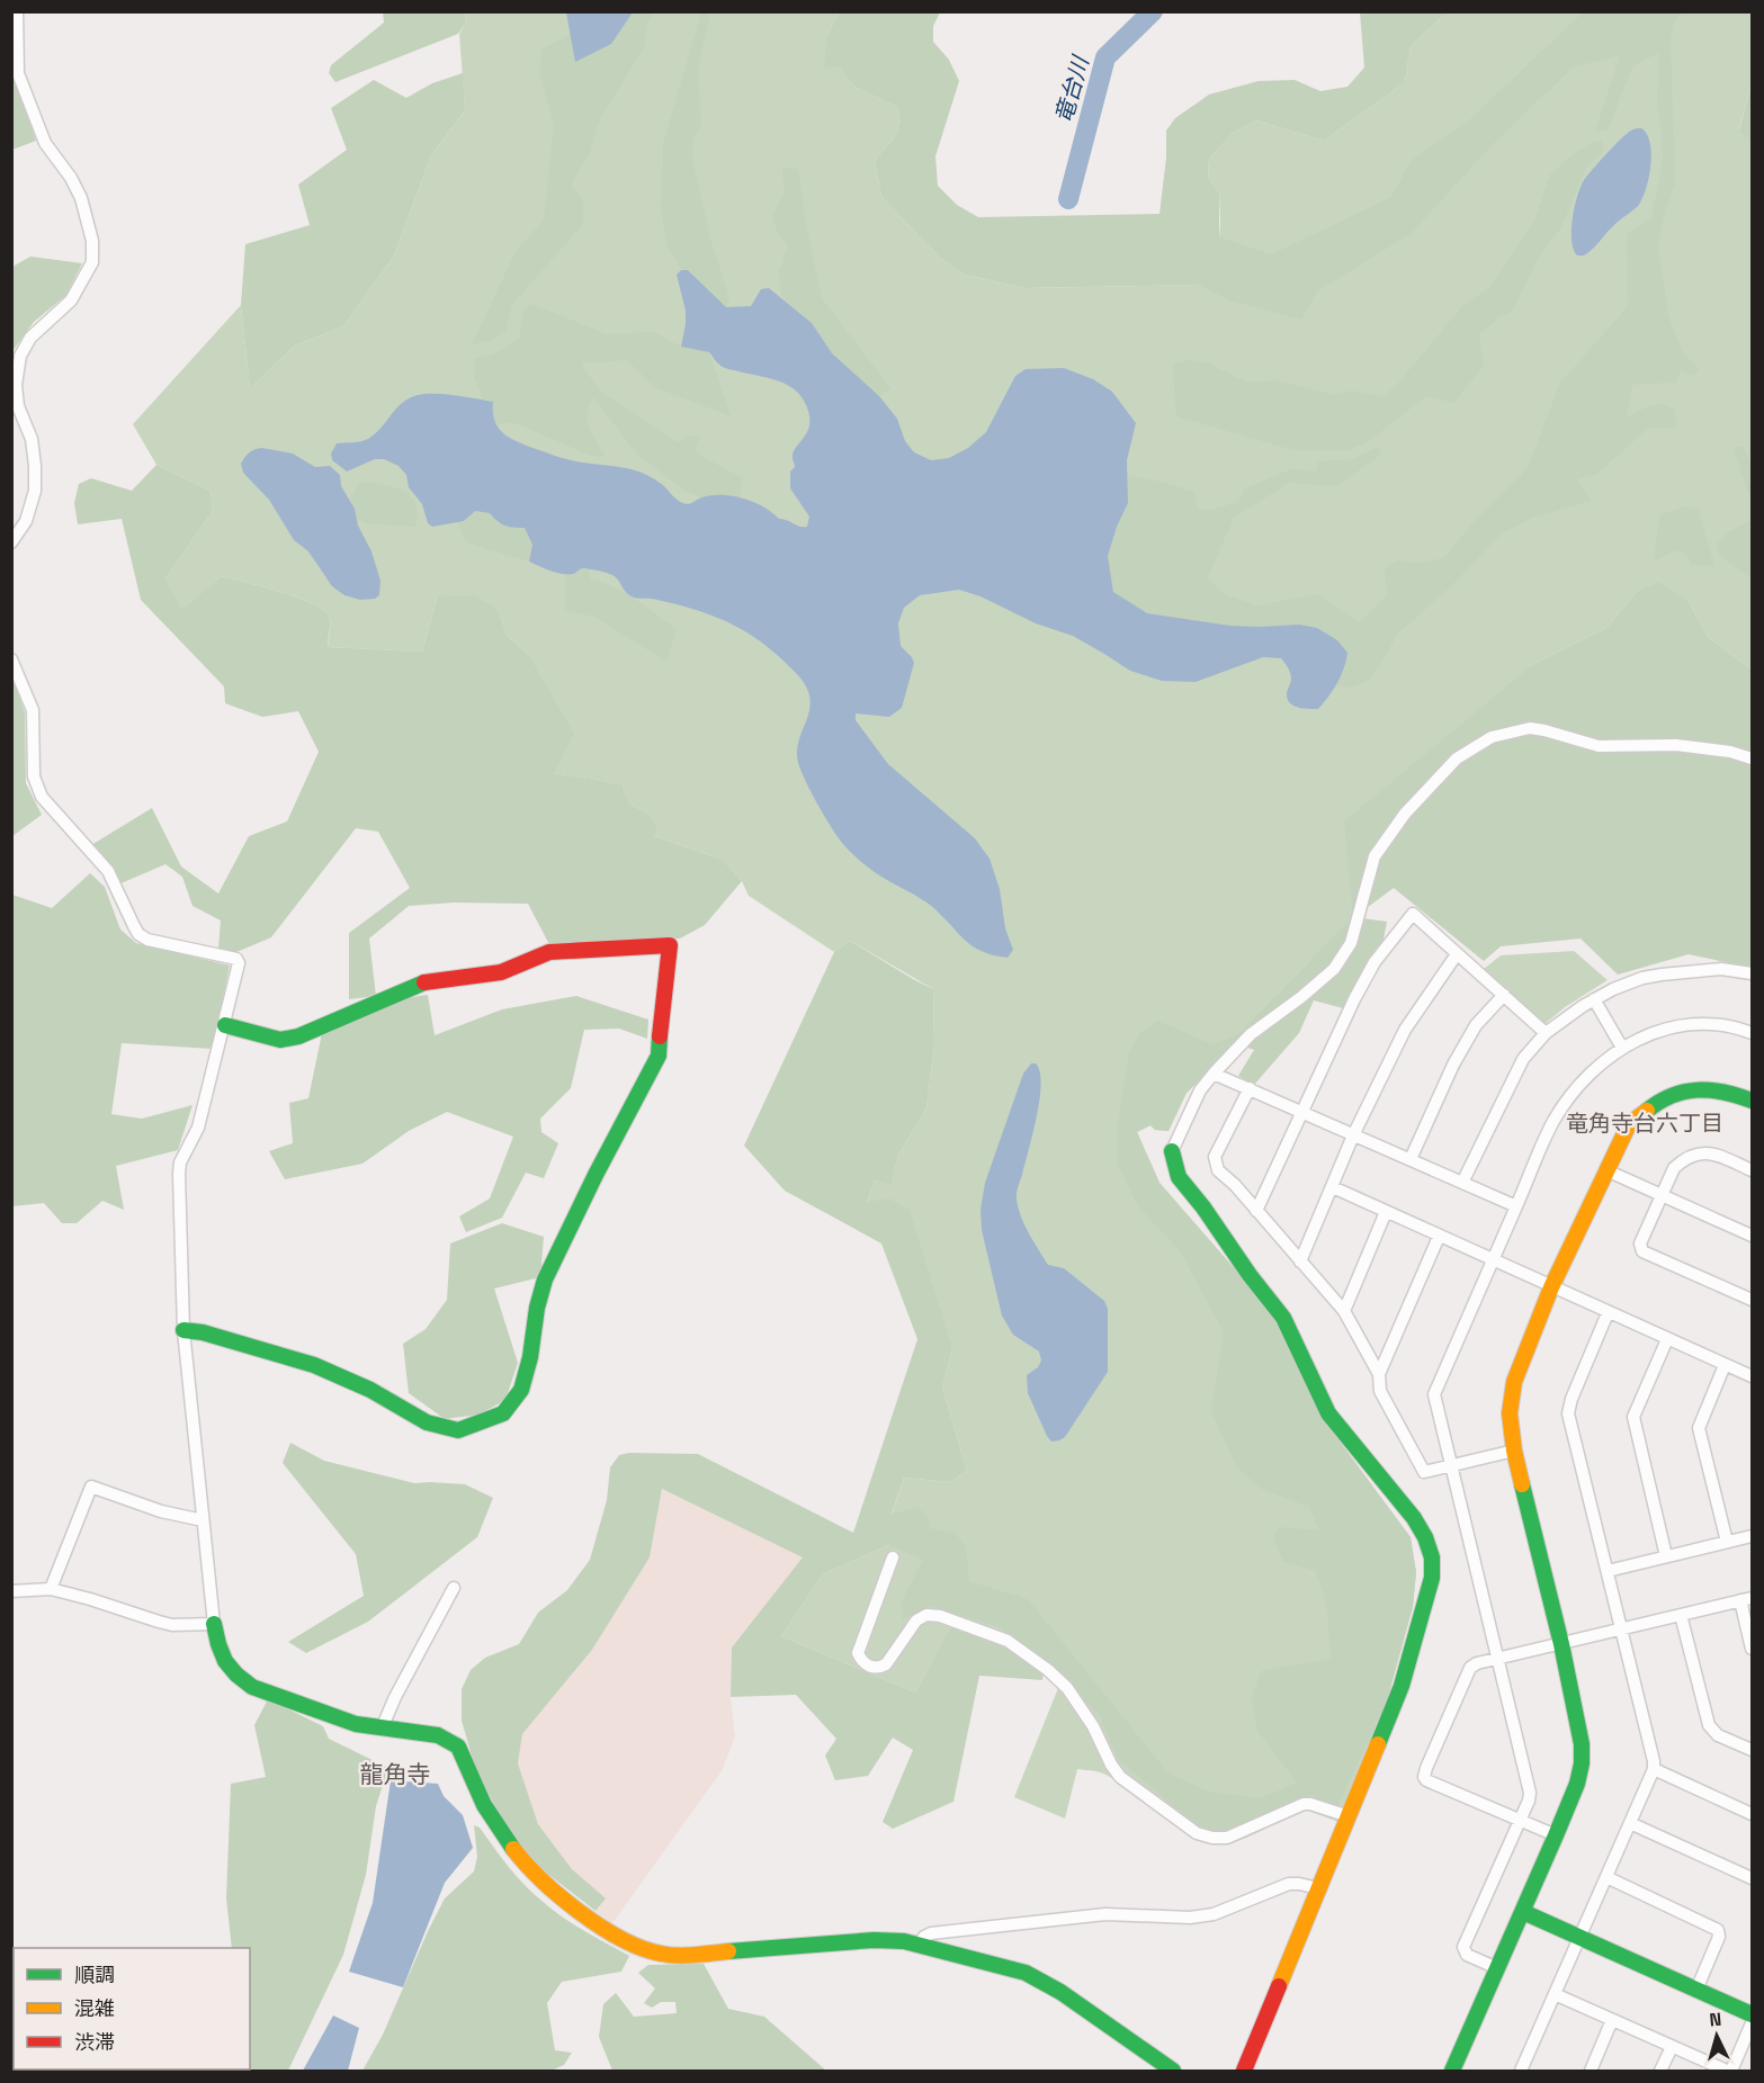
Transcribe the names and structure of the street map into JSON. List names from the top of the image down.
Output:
{
  "districts": ["竜角寺台六丁目", "龍角寺"],
  "water": ["竜台川"],
  "legend": ["順調", "混雑", "渋滞"],
  "north": "top"
}
